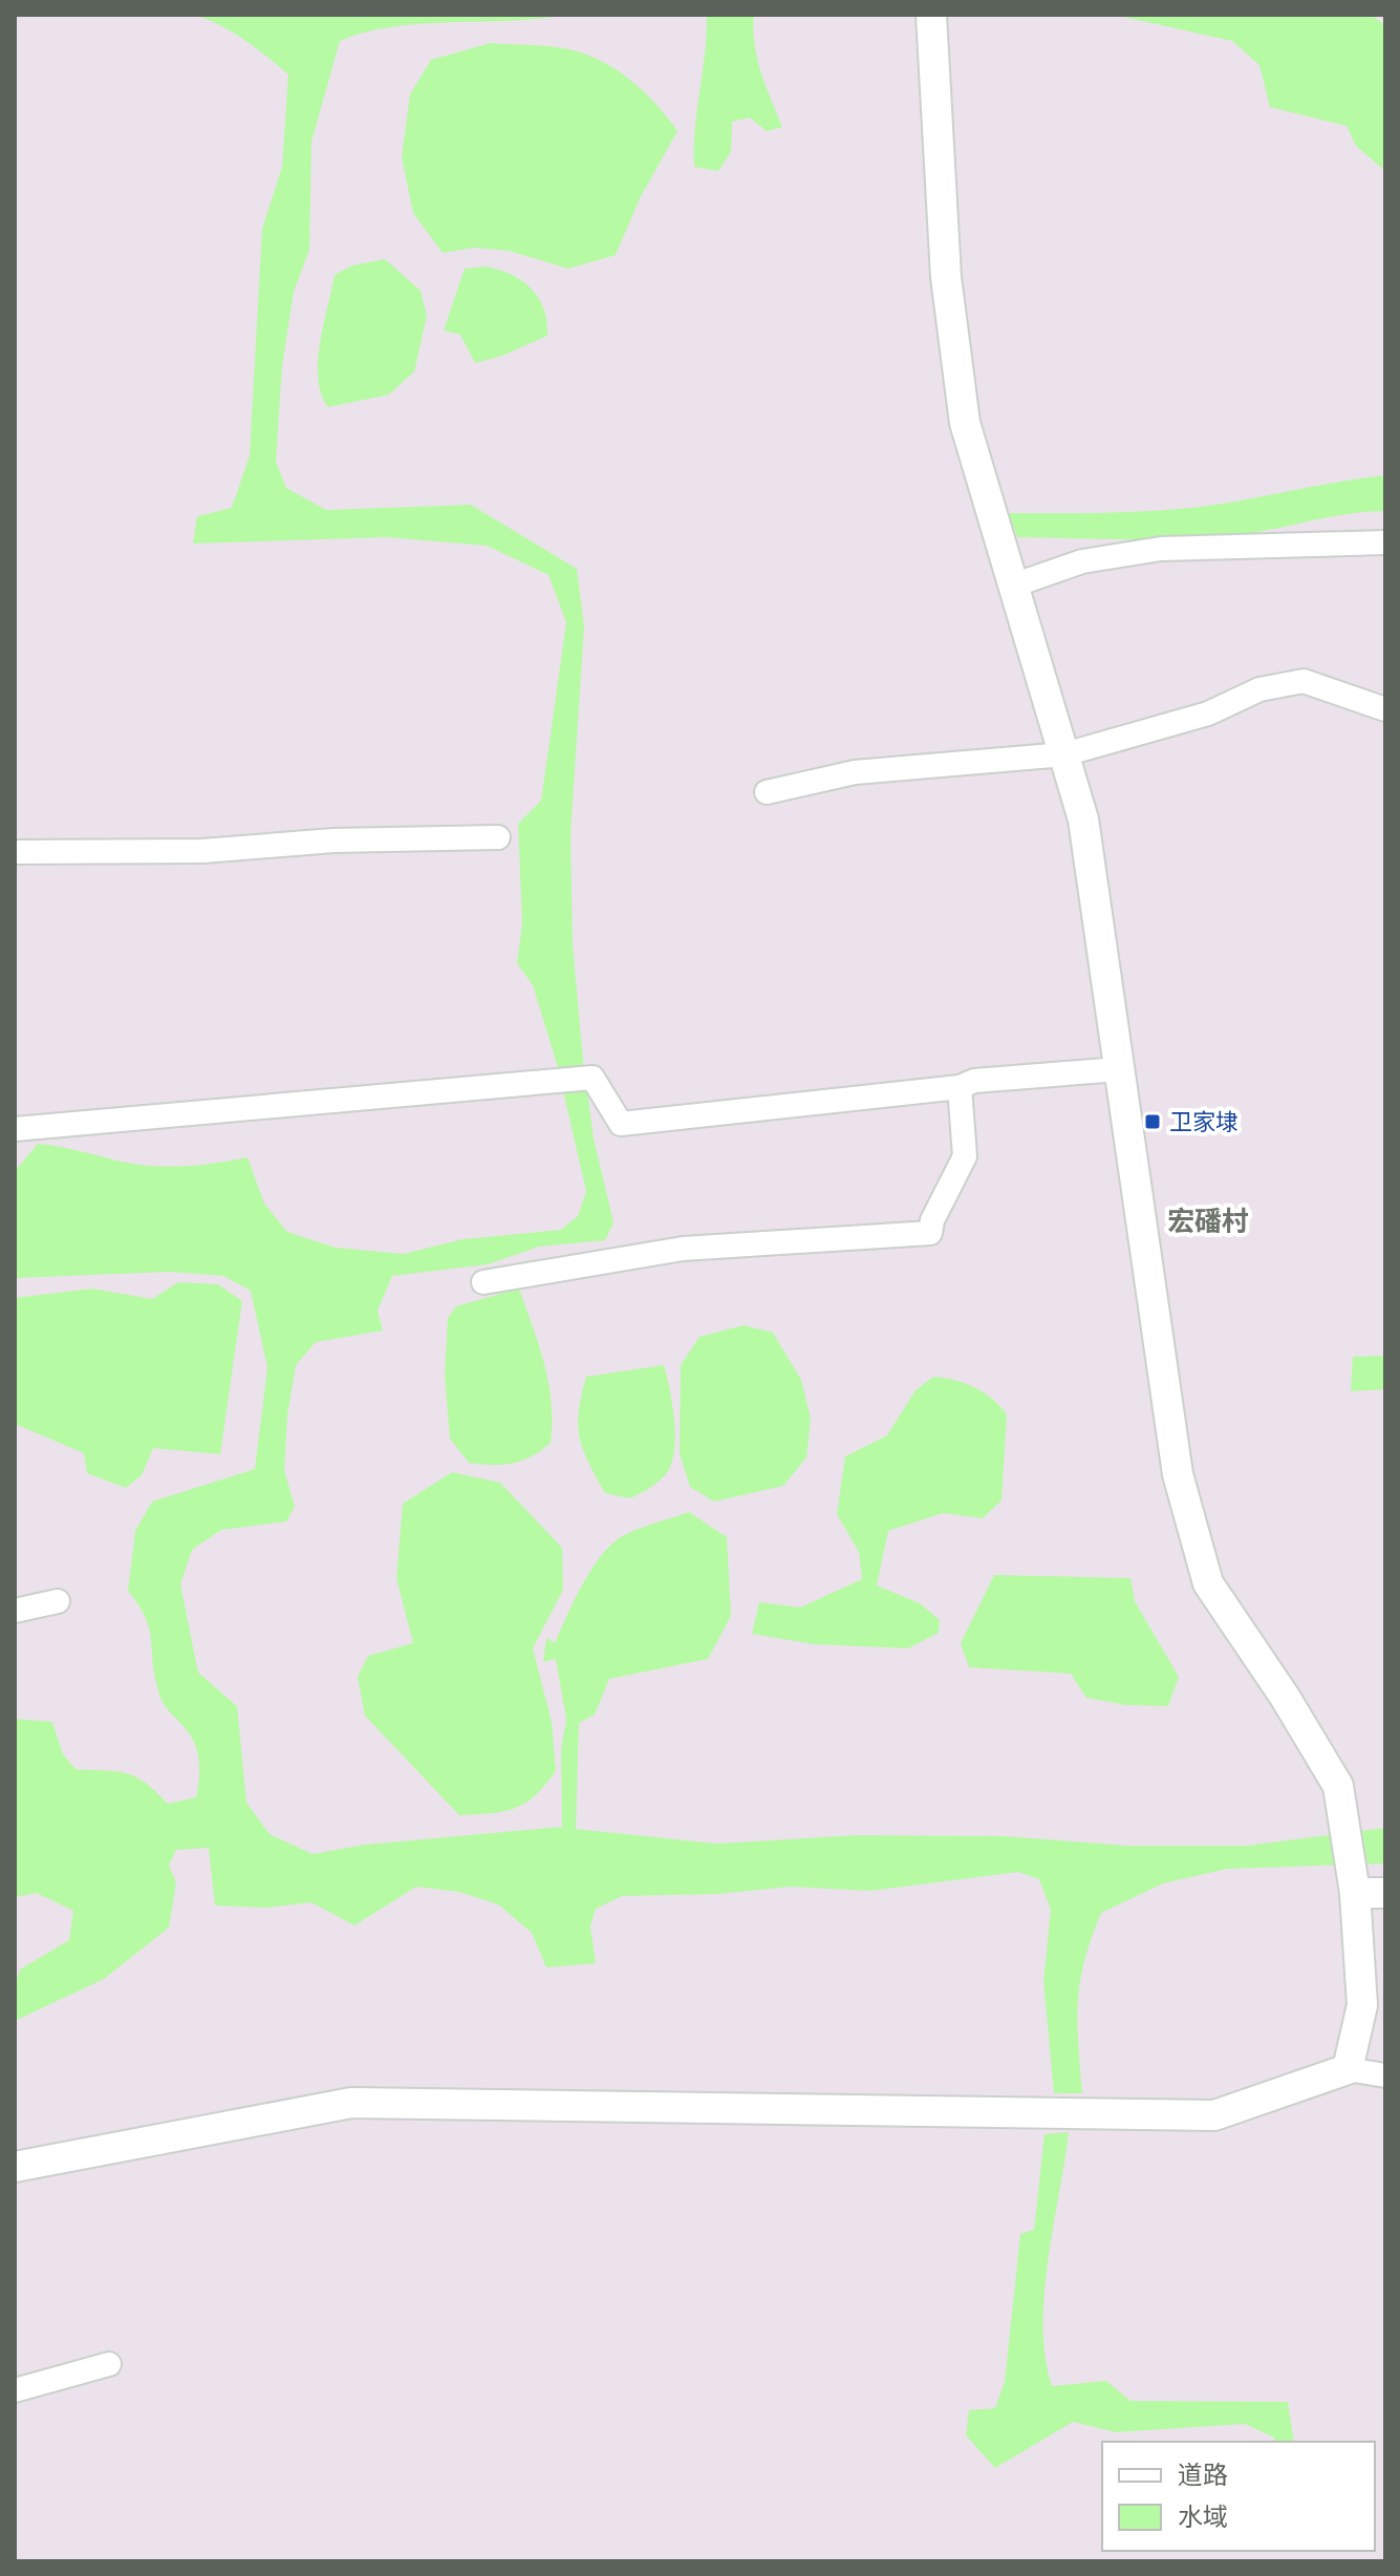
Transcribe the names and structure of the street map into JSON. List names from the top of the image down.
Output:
{
  "districts": ["宏磻村"],
  "places": {
    "transit": ["卫家埭"]
  },
  "legend": ["道路", "水域"]
}
